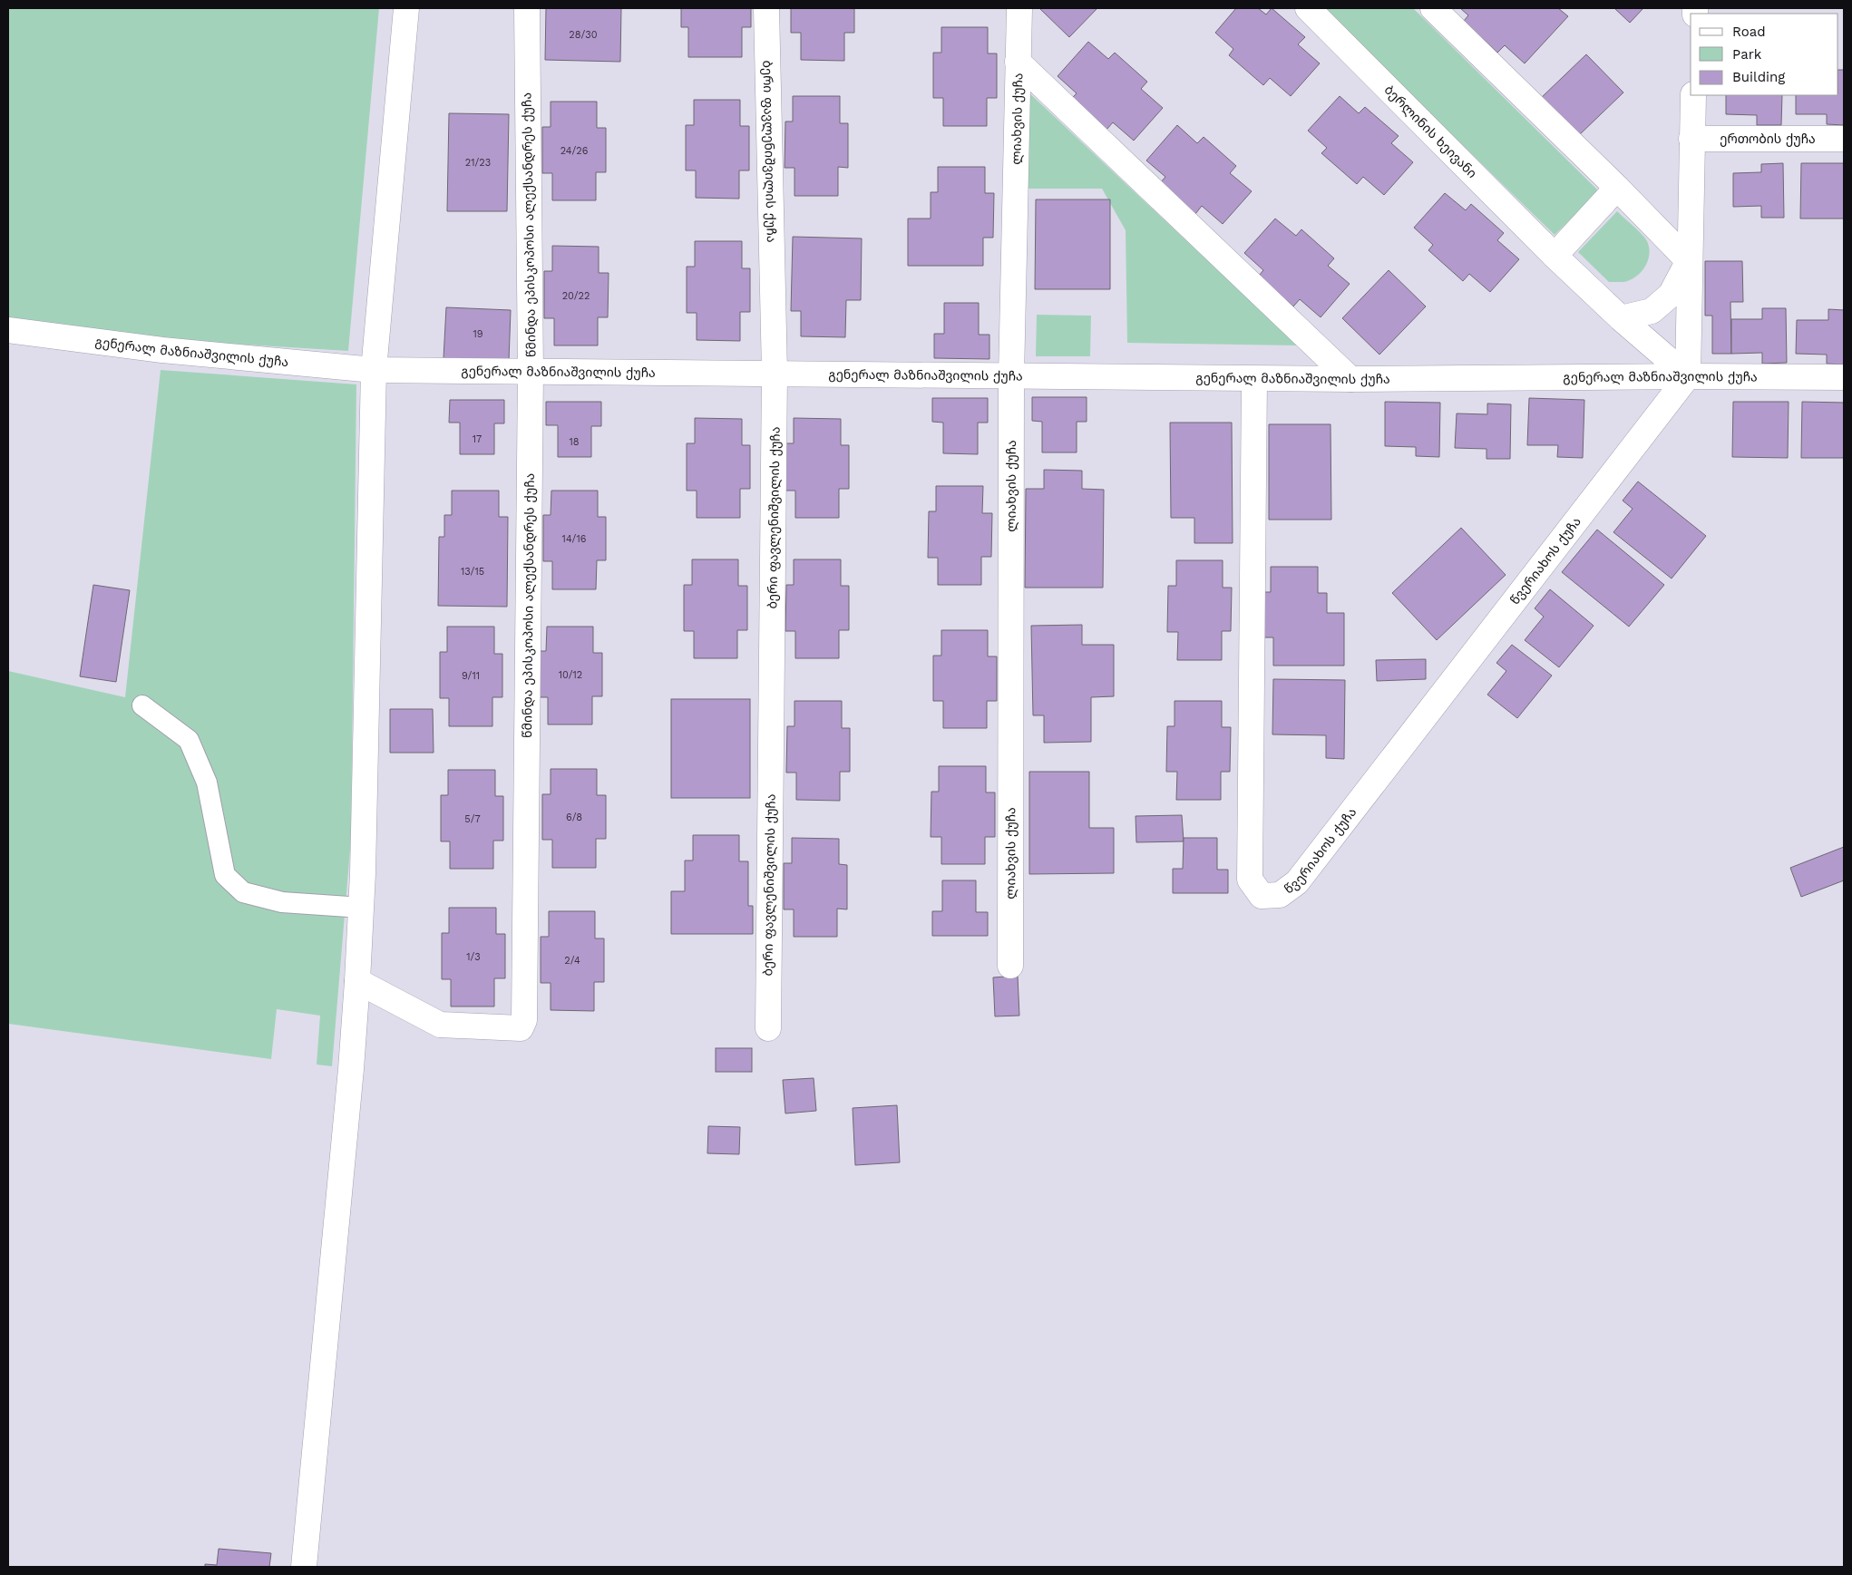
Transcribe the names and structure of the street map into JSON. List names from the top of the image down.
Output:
{
  "streets": {
    "street": [
      "ლიახვის ქუჩა",
      "ბერლინის ხეივანი",
      "ერთობის ქუჩა",
      "ბერი ფავლენიშვილის ქუჩა",
      "წმინდა ეპისკოპოსი ალექსანდრეს ქუჩა",
      "გენერალ მაზნიაშვილის ქუჩა",
      "წვერიახოს ქუჩა"
    ]
  },
  "crossings": [
    ["ლიახვის ქუჩა", "გენერალ მაზნიაშვილის ქუჩა"],
    ["ბერლინის ხეივანი", "გენერალ მაზნიაშვილის ქუჩა"],
    ["ბერლინის ხეივანი", "წვერიახოს ქუჩა"],
    ["ბერი ფავლენიშვილის ქუჩა", "გენერალ მაზნიაშვილის ქუჩა"],
    ["წმინდა ეპისკოპოსი ალექსანდრეს ქუჩა", "გენერალ მაზნიაშვილის ქუჩა"],
    ["გენერალ მაზნიაშვილის ქუჩა", "წვერიახოს ქუჩა"]
  ],
  "house_numbers": [
    "28/30",
    "24/26",
    "21/23",
    "20/22",
    "19",
    "17",
    "18",
    "14/16",
    "13/15",
    "10/12",
    "9/11",
    "6/8",
    "5/7",
    "1/3",
    "2/4"
  ],
  "legend": ["Road", "Park", "Building"]
}
